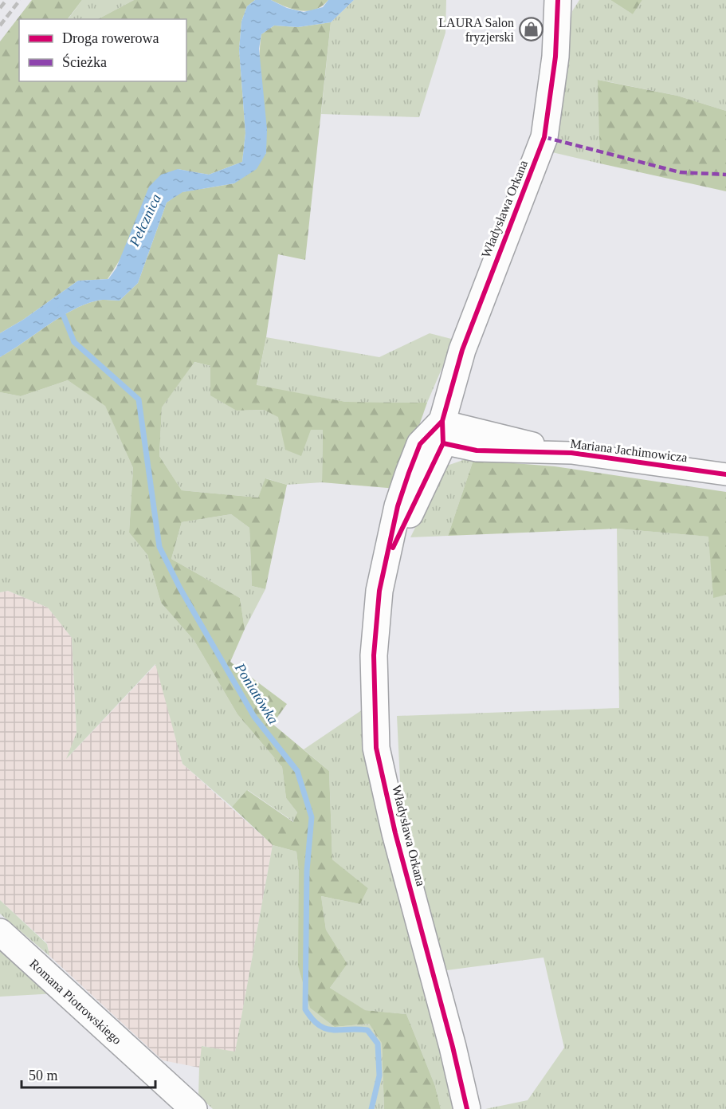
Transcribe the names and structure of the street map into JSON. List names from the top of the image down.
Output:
{
  "streets": {
    "street": ["Władysława Orkana", "Mariana Jachimowicza", "Romana Piotrowskiego"]
  },
  "crossings": [
    ["Władysława Orkana", "Mariana Jachimowicza"]
  ],
  "water": ["Pełcznica", "Poniatówka"],
  "places": {
    "shop": ["LAURA Salon fryzjerski"]
  },
  "legend": ["Droga rowerowa", "Ścieżka"],
  "scale_bar": "50 m"
}
